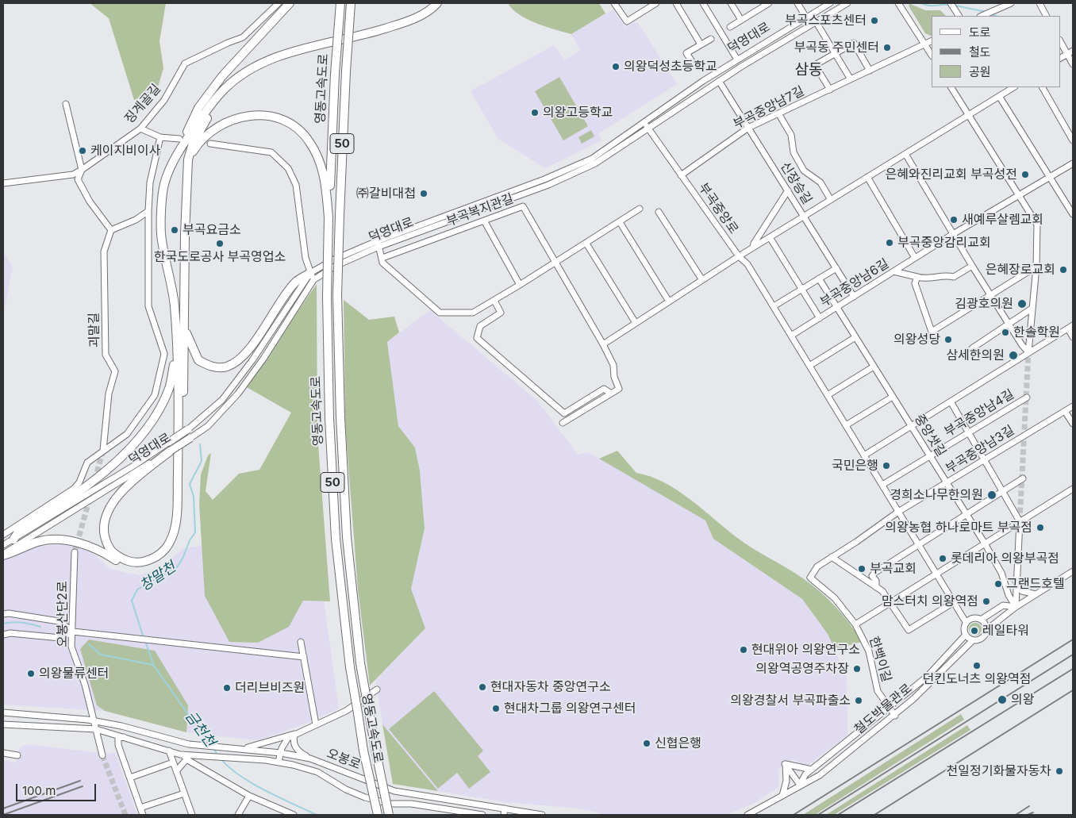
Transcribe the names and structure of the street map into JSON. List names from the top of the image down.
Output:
{
  "streets": {
    "highway": ["영동고속도로", "50"],
    "main road": ["덕영대로"],
    "street": [
      "징계골길",
      "부곡중앙남7길",
      "신장승길",
      "부곡중앙로",
      "부곡복지관길",
      "부곡중앙남6길",
      "괴말길",
      "부곡중앙남4길",
      "중앙샛길",
      "부곡중앙남3길",
      "오봉산단2로",
      "한백이길",
      "철도박물관로",
      "오봉로"
    ]
  },
  "crossings": [
    ["덕영대로", "신장승길"],
    ["덕영대로", "부곡중앙로"],
    ["부곡중앙남7길", "신장승길"],
    ["부곡중앙남7길", "부곡중앙로"],
    ["신장승길", "부곡중앙남6길"],
    ["부곡중앙로", "부곡중앙남6길"],
    ["부곡중앙로", "부곡중앙남4길"],
    ["부곡중앙로", "부곡중앙남3길"],
    ["부곡중앙로", "철도박물관로"],
    ["부곡중앙남6길", "중앙샛길"],
    ["부곡중앙남4길", "중앙샛길"],
    ["중앙샛길", "부곡중앙남3길"],
    ["부곡중앙남3길", "한백이길"],
    ["오봉산단2로", "오봉로"],
    ["한백이길", "철도박물관로"]
  ],
  "districts": ["삼동"],
  "water": ["창말천", "금천천"],
  "places": [
    "부곡스포츠센터",
    "부곡동 주민센터",
    "의왕덕성초등학교",
    "의왕고등학교",
    "케이지비이사",
    "은혜와진리교회 부곡성전",
    "㈜갈비대첩",
    "새예루살렘교회",
    "부곡요금소",
    "부곡중앙감리교회",
    "한국도로공사 부곡영업소",
    "은혜장로교회",
    "김광호의원",
    "한솔학원",
    "의왕성당",
    "삼세한의원",
    "국민은행",
    "경희소나무한의원",
    "의왕농협 하나로마트 부곡점",
    "롯데리아 의왕부곡점",
    "부곡교회",
    "그랜드호텔",
    "맘스터치 의왕역점",
    "레일타워",
    "현대위아 의왕연구소",
    "던킨도너츠 의왕역점",
    "의왕역공영주차장",
    "의왕물류센터",
    "현대자동차 중앙연구소",
    "더리브비즈원",
    "의왕",
    "의왕경찰서 부곡파출소",
    "현대차그룹 의왕연구센터",
    "신협은행",
    "천일정기화물자동차"
  ],
  "legend": ["도로", "철도", "공원"],
  "scale_bar": "100 m"
}
